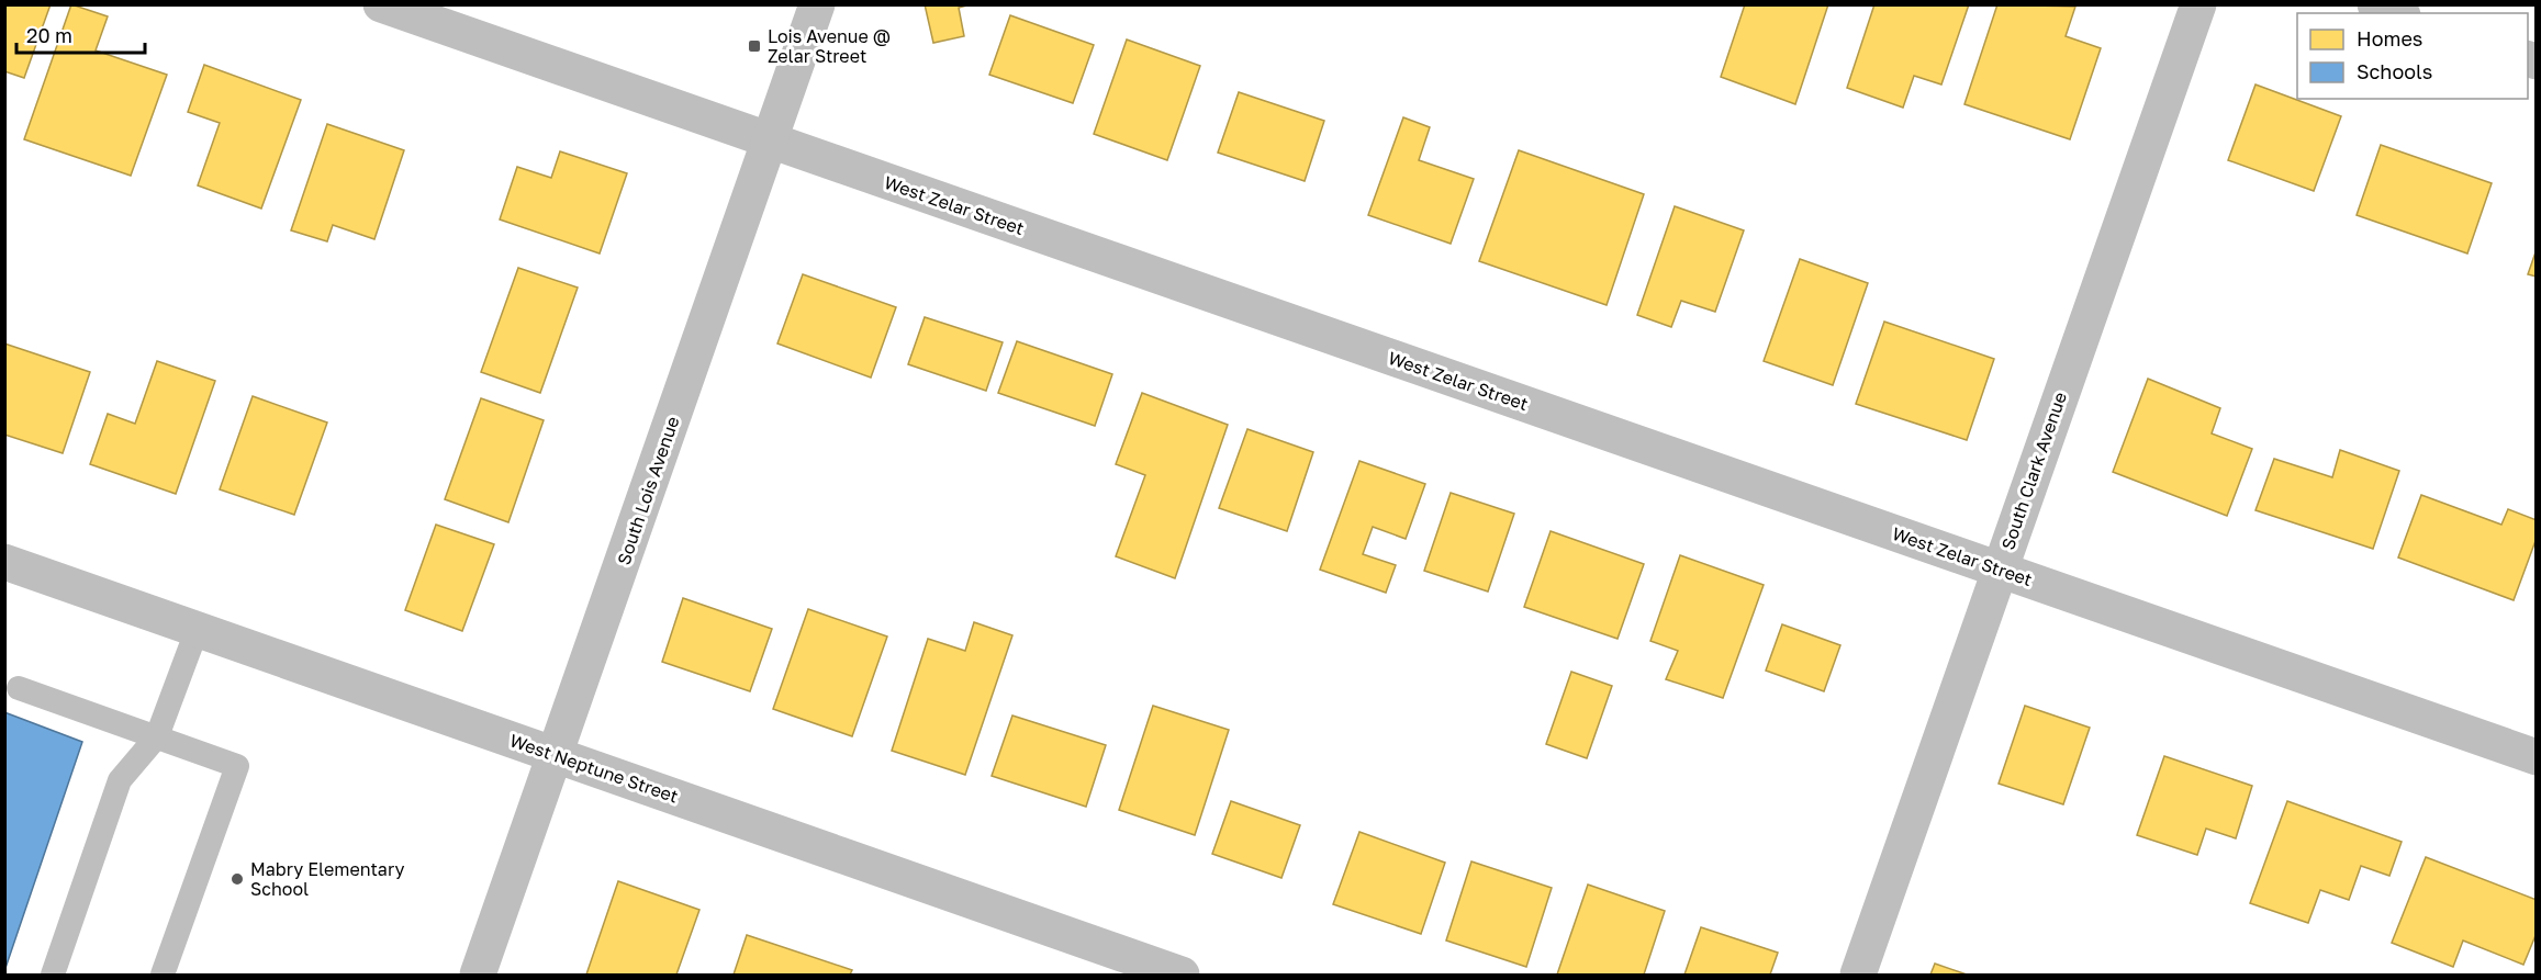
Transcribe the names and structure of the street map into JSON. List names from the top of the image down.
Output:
{
  "streets": {
    "street": [
      "West Zelar Street",
      "South Clark Avenue",
      "South Lois Avenue",
      "West Neptune Street"
    ]
  },
  "crossings": [
    ["West Zelar Street", "South Clark Avenue"],
    ["West Zelar Street", "South Lois Avenue"],
    ["South Lois Avenue", "West Neptune Street"]
  ],
  "places": {
    "transit": ["Lois Avenue @ Zelar Street"],
    "other": ["Mabry Elementary School"]
  },
  "legend": ["Homes", "Schools"],
  "scale_bar": "20 m"
}
